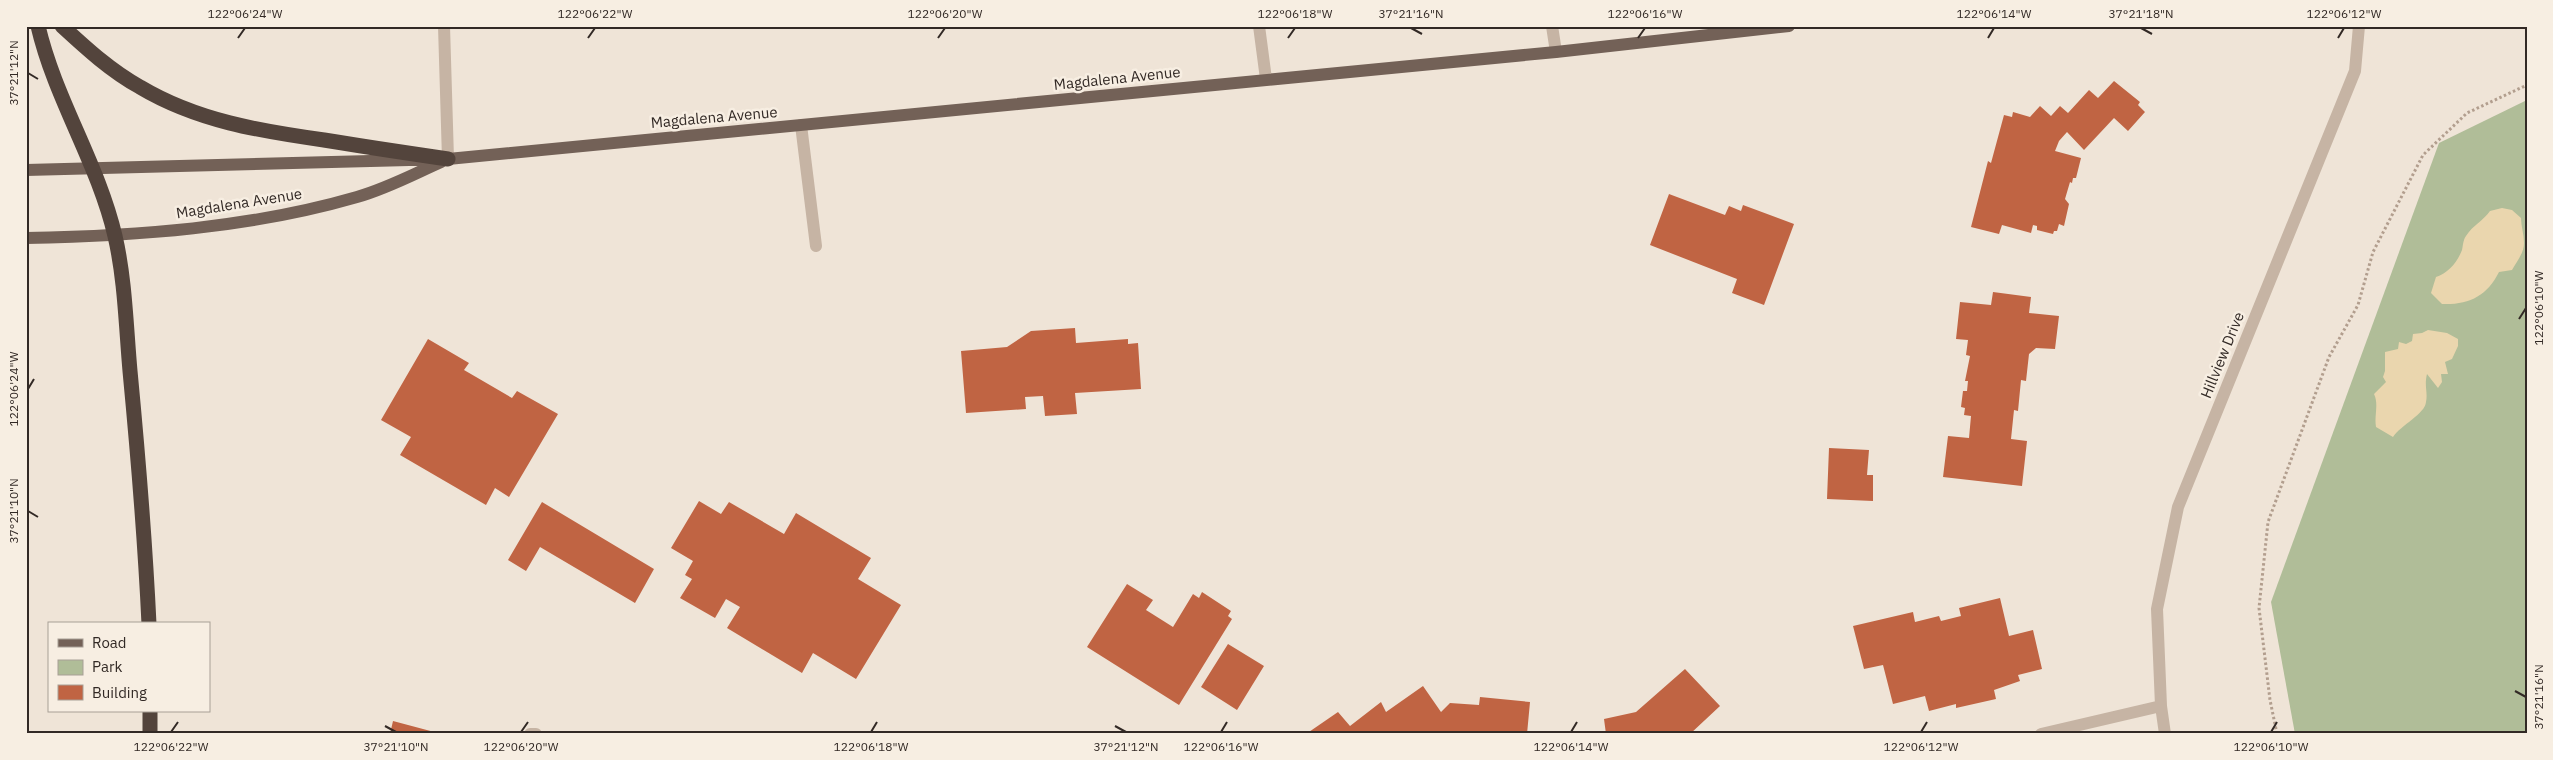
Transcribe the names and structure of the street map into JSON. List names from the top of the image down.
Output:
{
  "streets": {
    "main road": ["Magdalena Avenue"],
    "street": ["Hillview Drive"]
  },
  "legend": ["Road", "Park", "Building"],
  "coordinates": [
    "122°06'24\"W",
    "122°06'22\"W",
    "122°06'20\"W",
    "122°06'18\"W",
    "37°21'16\"N",
    "122°06'16\"W",
    "122°06'14\"W",
    "37°21'18\"N",
    "122°06'12\"W",
    "37°21'12\"N",
    "122°06'10\"W",
    "37°21'10\"N"
  ]
}
